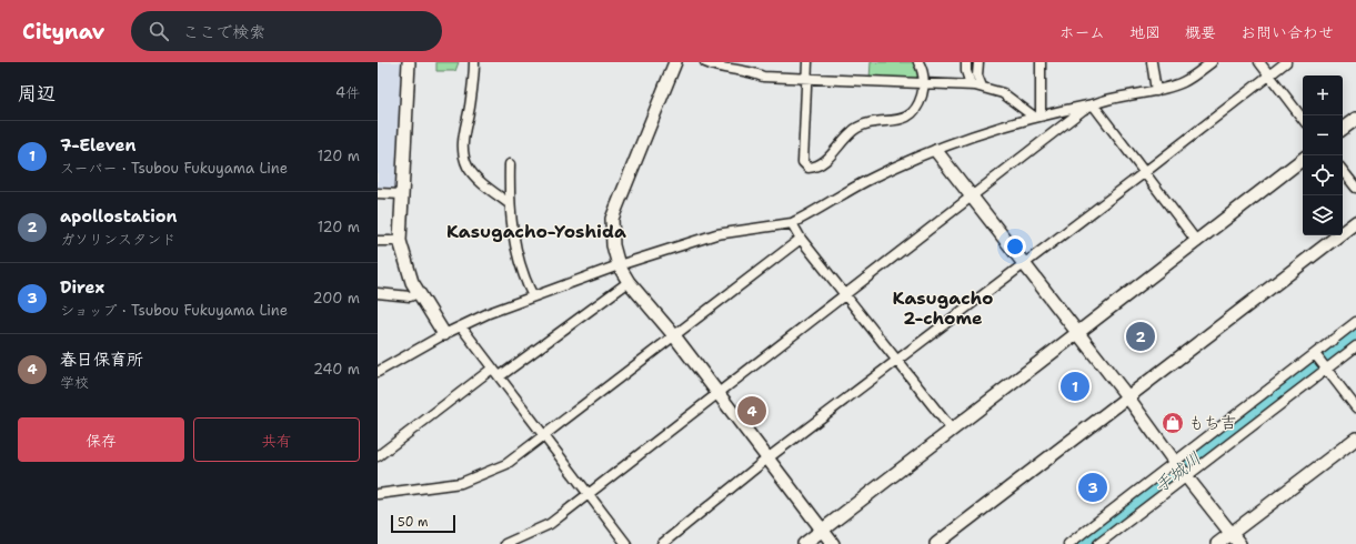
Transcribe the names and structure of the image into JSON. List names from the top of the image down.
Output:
{
  "districts": ["Kasugacho-Yoshida", "Kasugacho 2-chome"],
  "water": ["手城川"],
  "places": {
    "shop": ["もち吉"]
  },
  "scale_bar": "50 m",
  "page": {
    "header": "Citynav",
    "search": "ここで検索",
    "nav": [
      "ホーム",
      "地図",
      "概要",
      "お問い合わせ"
    ],
    "heading": ["周辺", "4件"],
    "map_buttons": ["+", "−"],
    "list": [
      {
        "mark": "1",
        "name": "7-Eleven",
        "note": "スーパー · Tsubou Fukuyama Line",
        "value": "120 m"
      },
      {
        "mark": "2",
        "name": "apollostation",
        "note": "ガソリンスタンド",
        "value": "120 m"
      },
      {
        "mark": "3",
        "name": "Direx",
        "note": "ショップ · Tsubou Fukuyama Line",
        "value": "200 m"
      },
      {
        "mark": "4",
        "name": "春日保育所",
        "note": "学校",
        "value": "240 m"
      }
    ],
    "pins": [
      "2",
      "1",
      "4",
      "3"
    ],
    "buttons": ["保存", "共有"],
    "scale": "50 m"
  }
}
